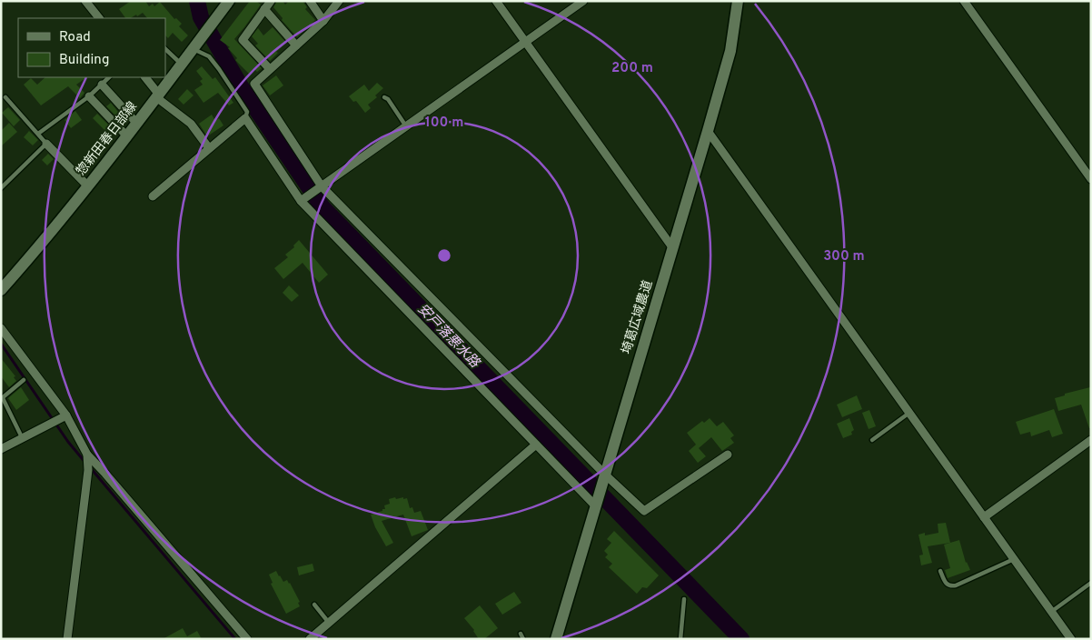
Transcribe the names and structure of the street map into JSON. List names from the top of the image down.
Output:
{
  "streets": {
    "street": ["惣新田春日部線", "埼葛広域農道"]
  },
  "water": ["安戸落悪水路"],
  "legend": ["Road", "Building"],
  "rings": ["200 m", "100 m", "300 m"]
}
